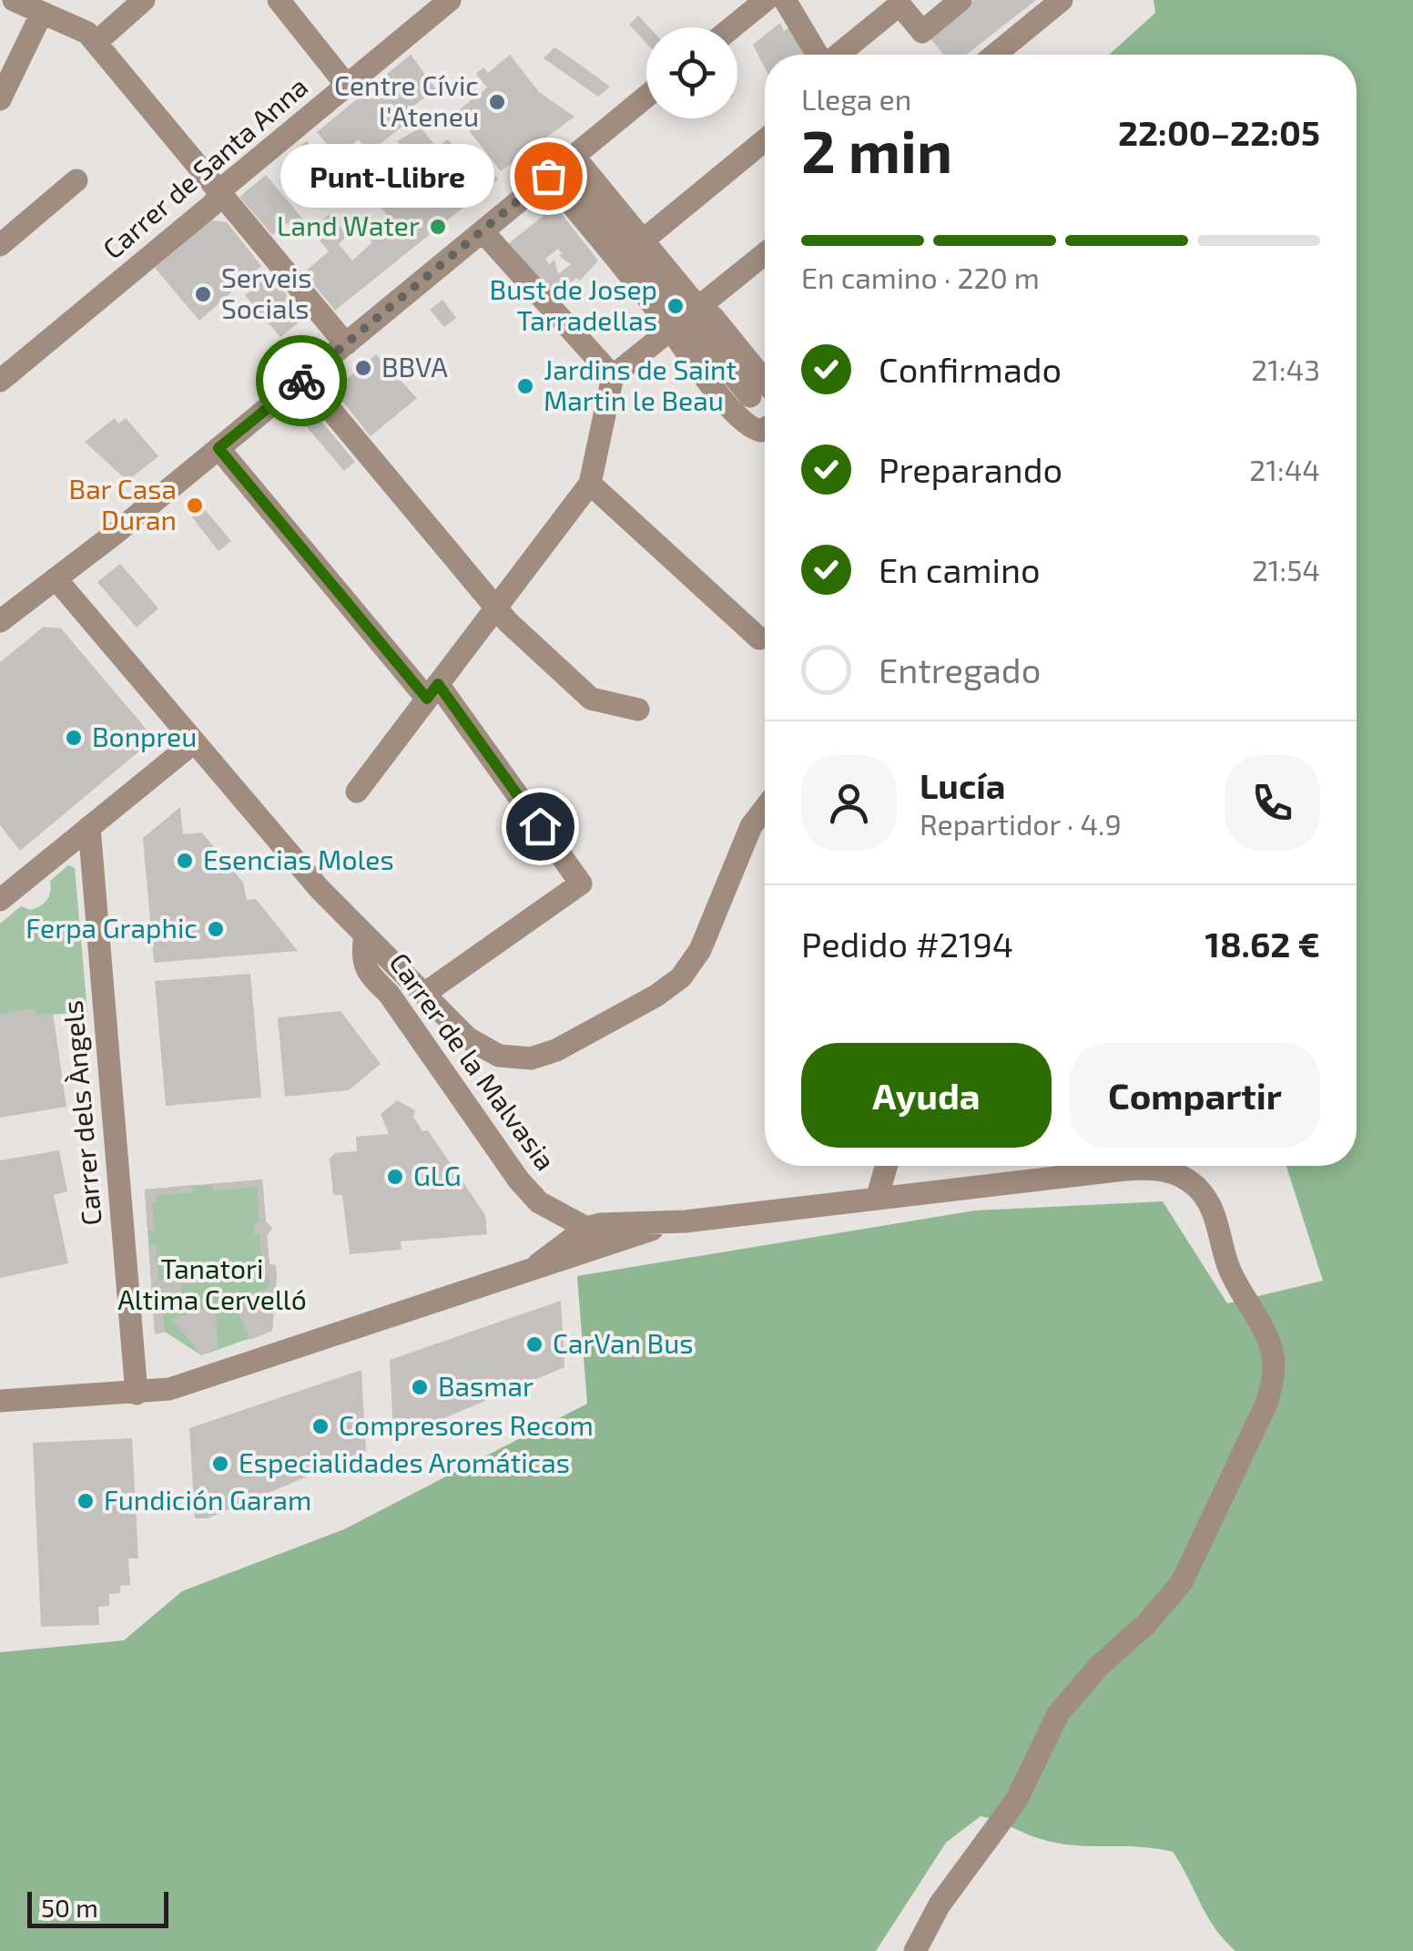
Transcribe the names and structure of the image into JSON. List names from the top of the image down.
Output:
{
  "streets": {
    "street": ["Carrer de Santa Anna", "Carrer de la Malvasia", "Carrer dels Àngels"]
  },
  "parks": ["Tanatori Altima Cervelló"],
  "places": [
    "Centre Cívic l'Ateneu",
    "Punt-Llibre",
    "Land Water",
    "Serveis Socials",
    "Bust de Josep Tarradellas",
    "BBVA",
    "Jardins de Saint Martin le Beau",
    "Bar Casa Duran",
    "Bonpreu",
    "Esencias Moles",
    "Ferpa Graphic",
    "GLG",
    "CarVan Bus",
    "Basmar",
    "Compresores Recom",
    "Especialidades Aromáticas",
    "Fundición Garam"
  ],
  "scale_bar": "50 m",
  "page": {
    "heading": ["2 min", "Llega en", "22:00–22:05"],
    "panel": [
      "Lucía",
      "Repartidor · 4.9",
      "Pedido #2194",
      "18.62 €"
    ],
    "bubble": "Punt-Llibre",
    "bar": "En camino · 220 m",
    "list": [
      ["Confirmado", "21:43"],
      ["Preparando", "21:44"],
      ["En camino", "21:54"],
      "Entregado"
    ],
    "buttons": ["Ayuda", "Compartir"],
    "scale": "50 m"
  }
}
